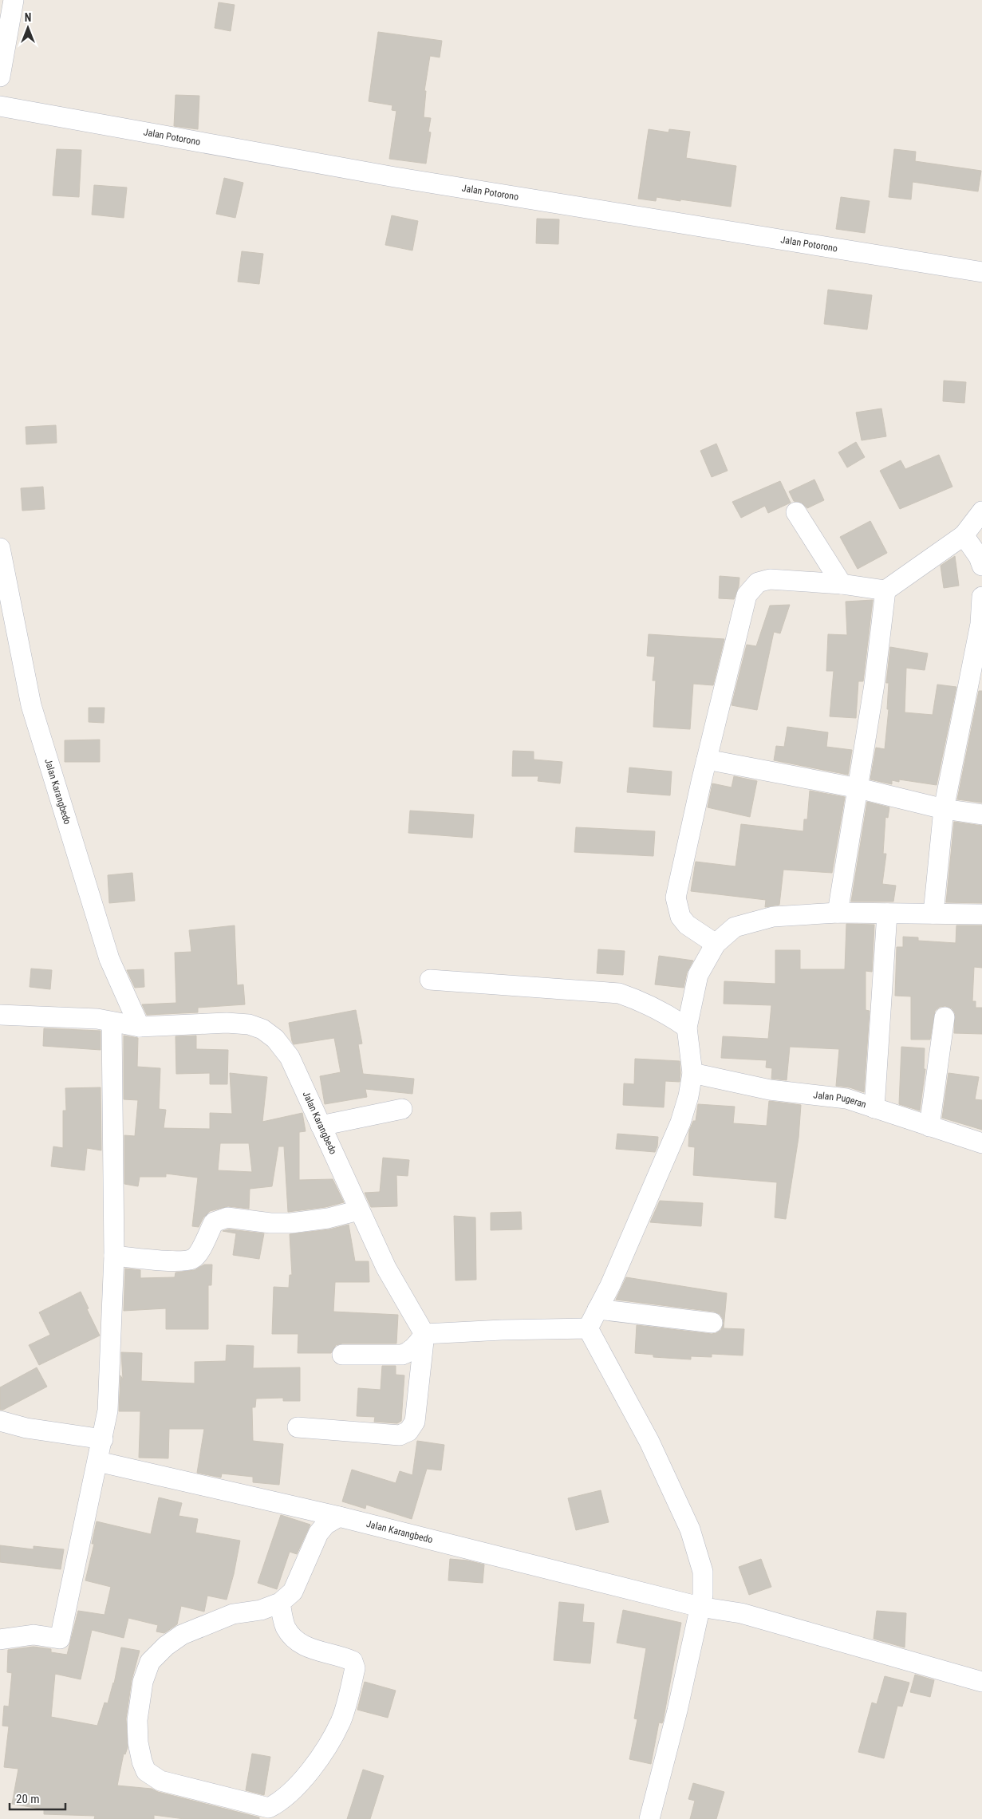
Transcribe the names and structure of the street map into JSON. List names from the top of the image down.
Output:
{
  "streets": {
    "street": ["Jalan Potorono", "Jalan Karangbedo", "Jalan Pugeran"]
  },
  "scale_bar": "20 m",
  "north": "top"
}
